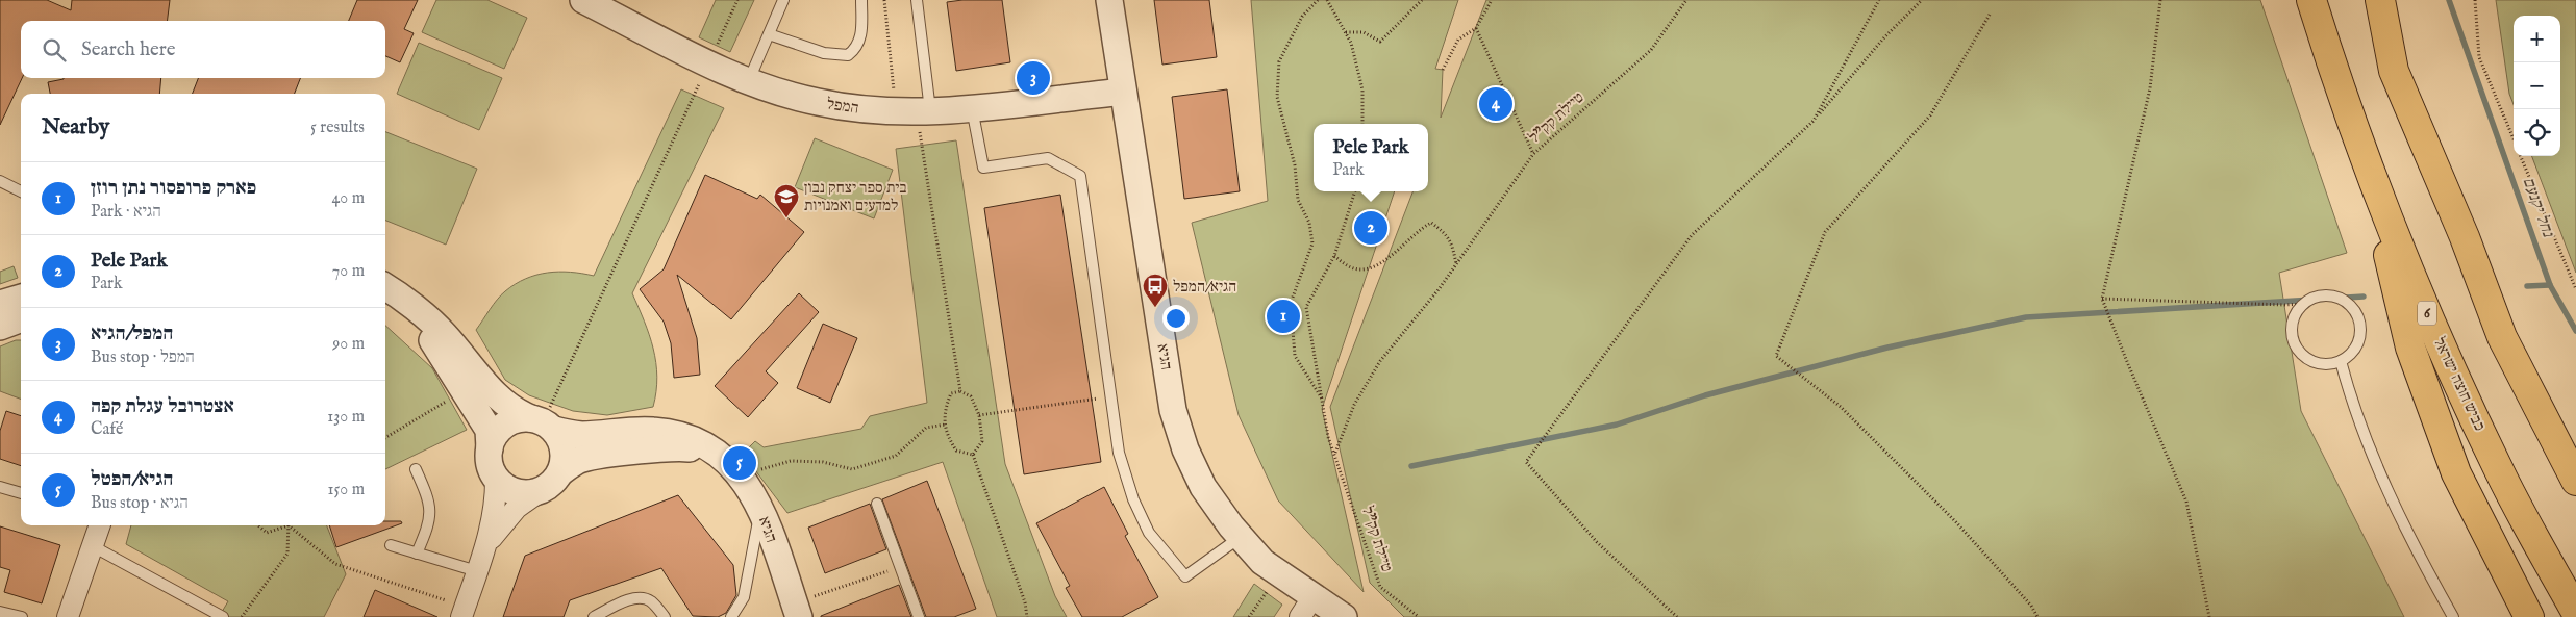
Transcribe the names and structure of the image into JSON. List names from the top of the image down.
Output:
{
  "streets": {
    "highway": ["6", "כביש חוצה ישראל"],
    "street": ["המפל", "הגיא"],
    "path": ["טיילת קק\"ל"]
  },
  "crossings": [
    ["המפל", "הגיא"]
  ],
  "water": ["נחל יקנעם"],
  "places": {
    "school or university": ["בית ספר יצחק נבון למדעים ואמנויות"],
    "bus stop": ["הגיא/המפל"]
  },
  "page": {
    "map_buttons": ["+", "−"],
    "search": "Search here",
    "pins": [
      "3",
      "4",
      "2",
      "1",
      "5"
    ],
    "heading": ["Nearby", "5 results"],
    "popup": ["Pele Park", "Park"],
    "list": [
      {
        "mark": "1",
        "name": "פארק פרופסור נתן רוזן",
        "note": "Park · הגיא",
        "value": "40 m"
      },
      {
        "mark": "2",
        "name": "Pele Park",
        "note": "Park",
        "value": "70 m"
      },
      {
        "mark": "3",
        "name": "המפל/הגיא",
        "note": "Bus stop · המפל",
        "value": "90 m"
      },
      {
        "mark": "4",
        "name": "אצטרובל עגלת קפה",
        "note": "Café",
        "value": "130 m"
      },
      {
        "mark": "5",
        "name": "הגיא/הפטל",
        "note": "Bus stop · הגיא",
        "value": "150 m"
      }
    ]
  }
}
